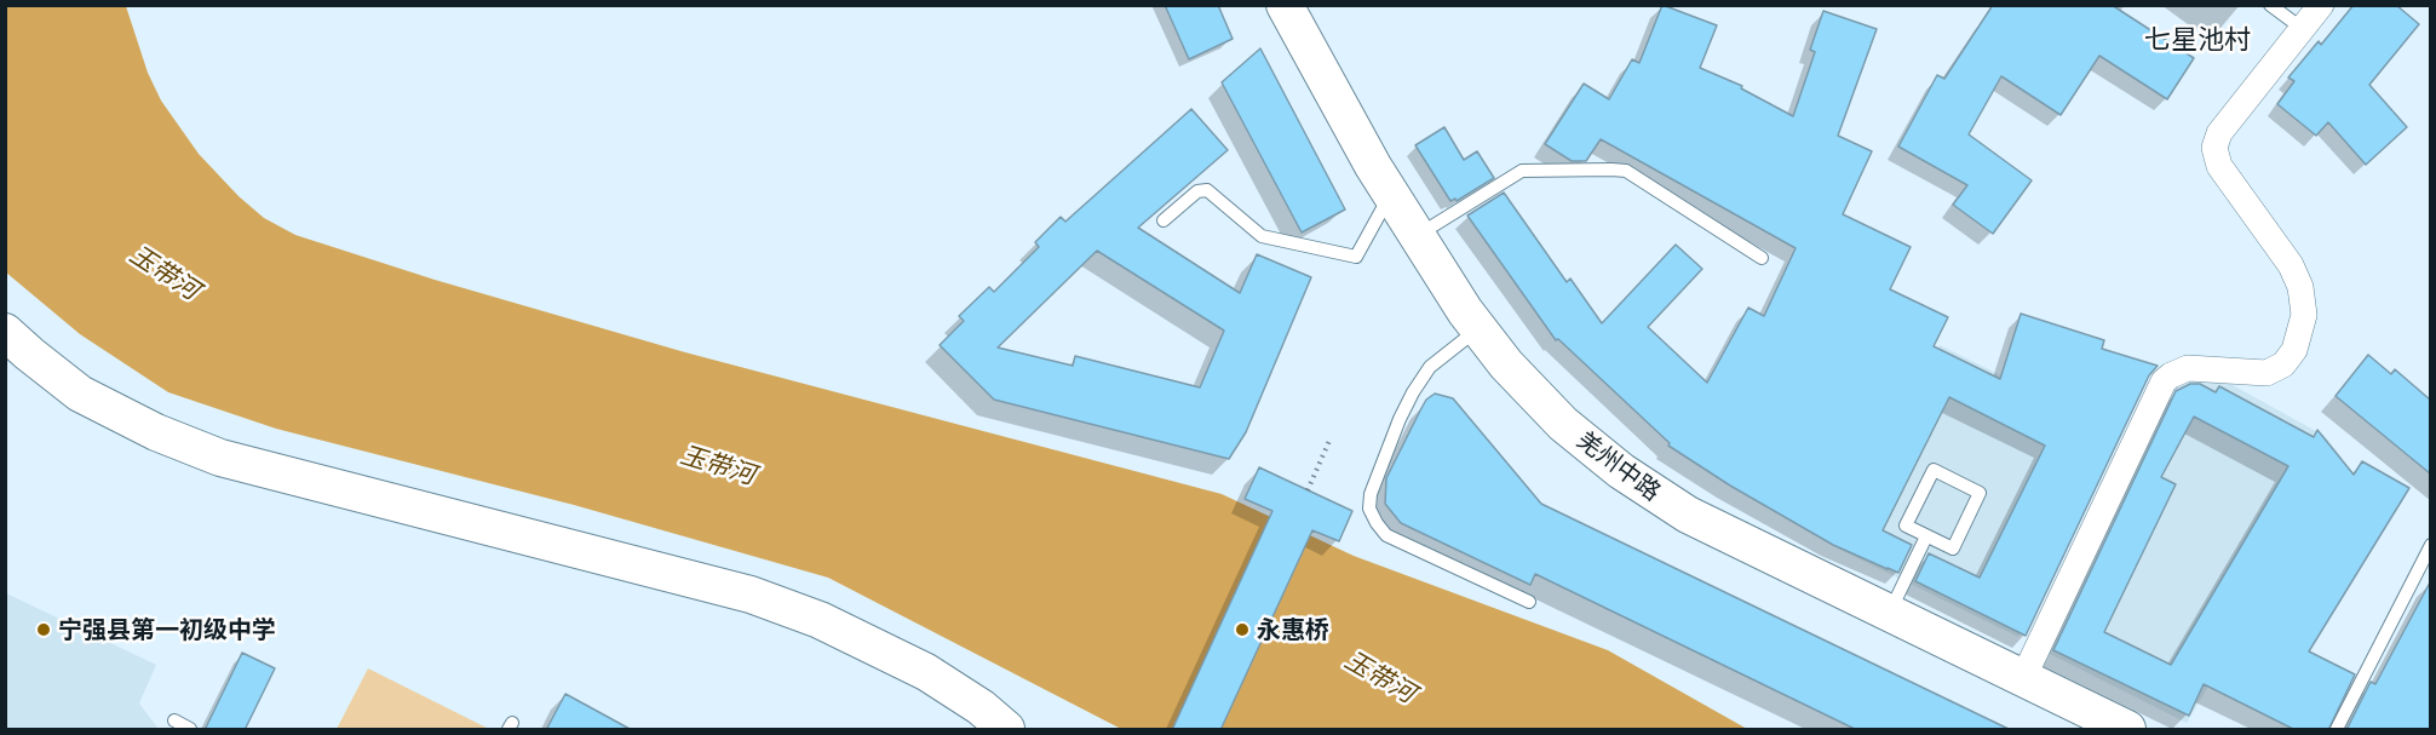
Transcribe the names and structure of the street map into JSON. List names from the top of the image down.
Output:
{
  "streets": {
    "main road": ["羌州中路"]
  },
  "districts": ["七星池村"],
  "water": ["玉带河"],
  "places": ["宁强县第一初级中学", "永惠桥"]
}
